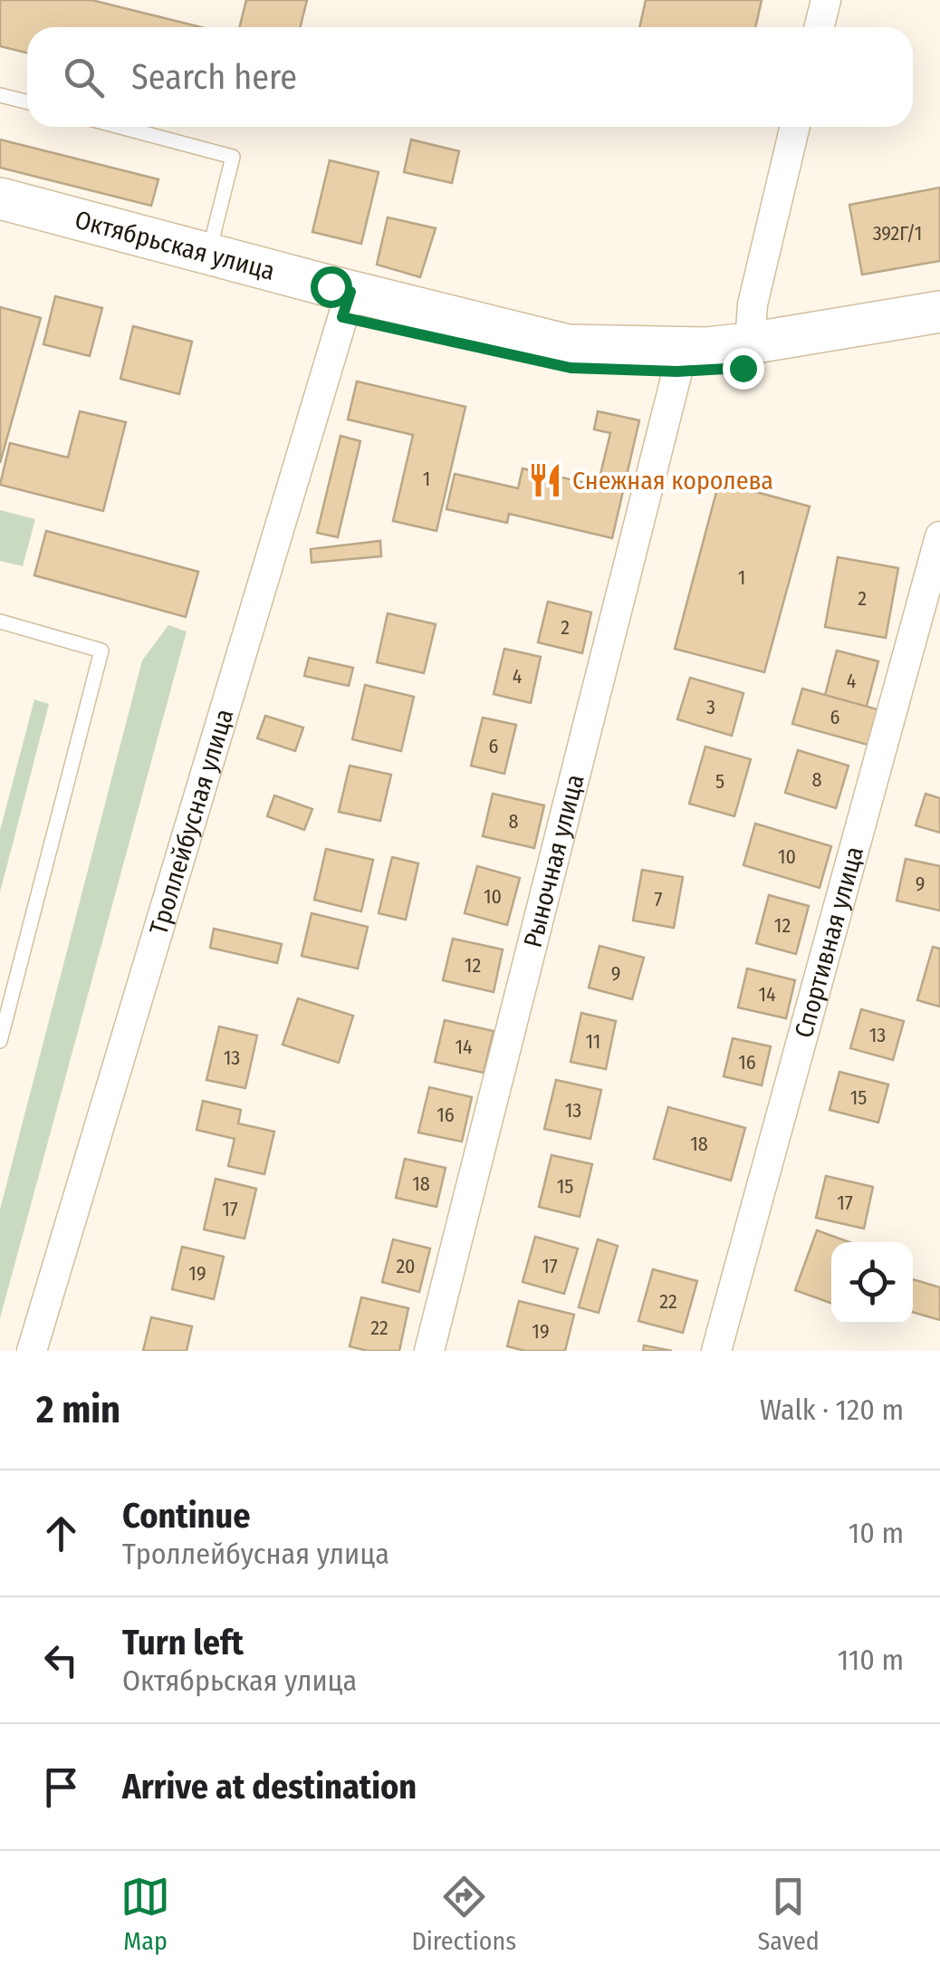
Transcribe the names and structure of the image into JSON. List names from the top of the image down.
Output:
{
  "streets": {
    "main road": ["Октябрьская улица"],
    "street": ["Троллейбусная улица", "Рыночная улица", "Спортивная улица"]
  },
  "crossings": [
    ["Октябрьская улица", "Троллейбусная улица"],
    ["Октябрьская улица", "Рыночная улица"]
  ],
  "places": {
    "restaurant": ["Снежная королева"]
  },
  "house_numbers": [
    "392Г/1",
    "1",
    "1",
    "2",
    "2",
    "4",
    "4",
    "3",
    "6",
    "6",
    "8",
    "5",
    "8",
    "10",
    "9",
    "10",
    "7",
    "12",
    "12",
    "9",
    "14",
    "13",
    "11",
    "14",
    "13",
    "16",
    "15",
    "13",
    "16",
    "18",
    "18",
    "15",
    "17",
    "17",
    "20",
    "17",
    "19",
    "22",
    "22",
    "19"
  ],
  "page": {
    "search": "Search here",
    "heading": ["2 min", "Walk · 120 m"],
    "list": [
      ["Continue", "Троллейбусная улица", "10 m"],
      ["Turn left", "Октябрьская улица", "110 m"],
      "Arrive at destination"
    ],
    "nav": ["Map", "Directions", "Saved"]
  }
}
